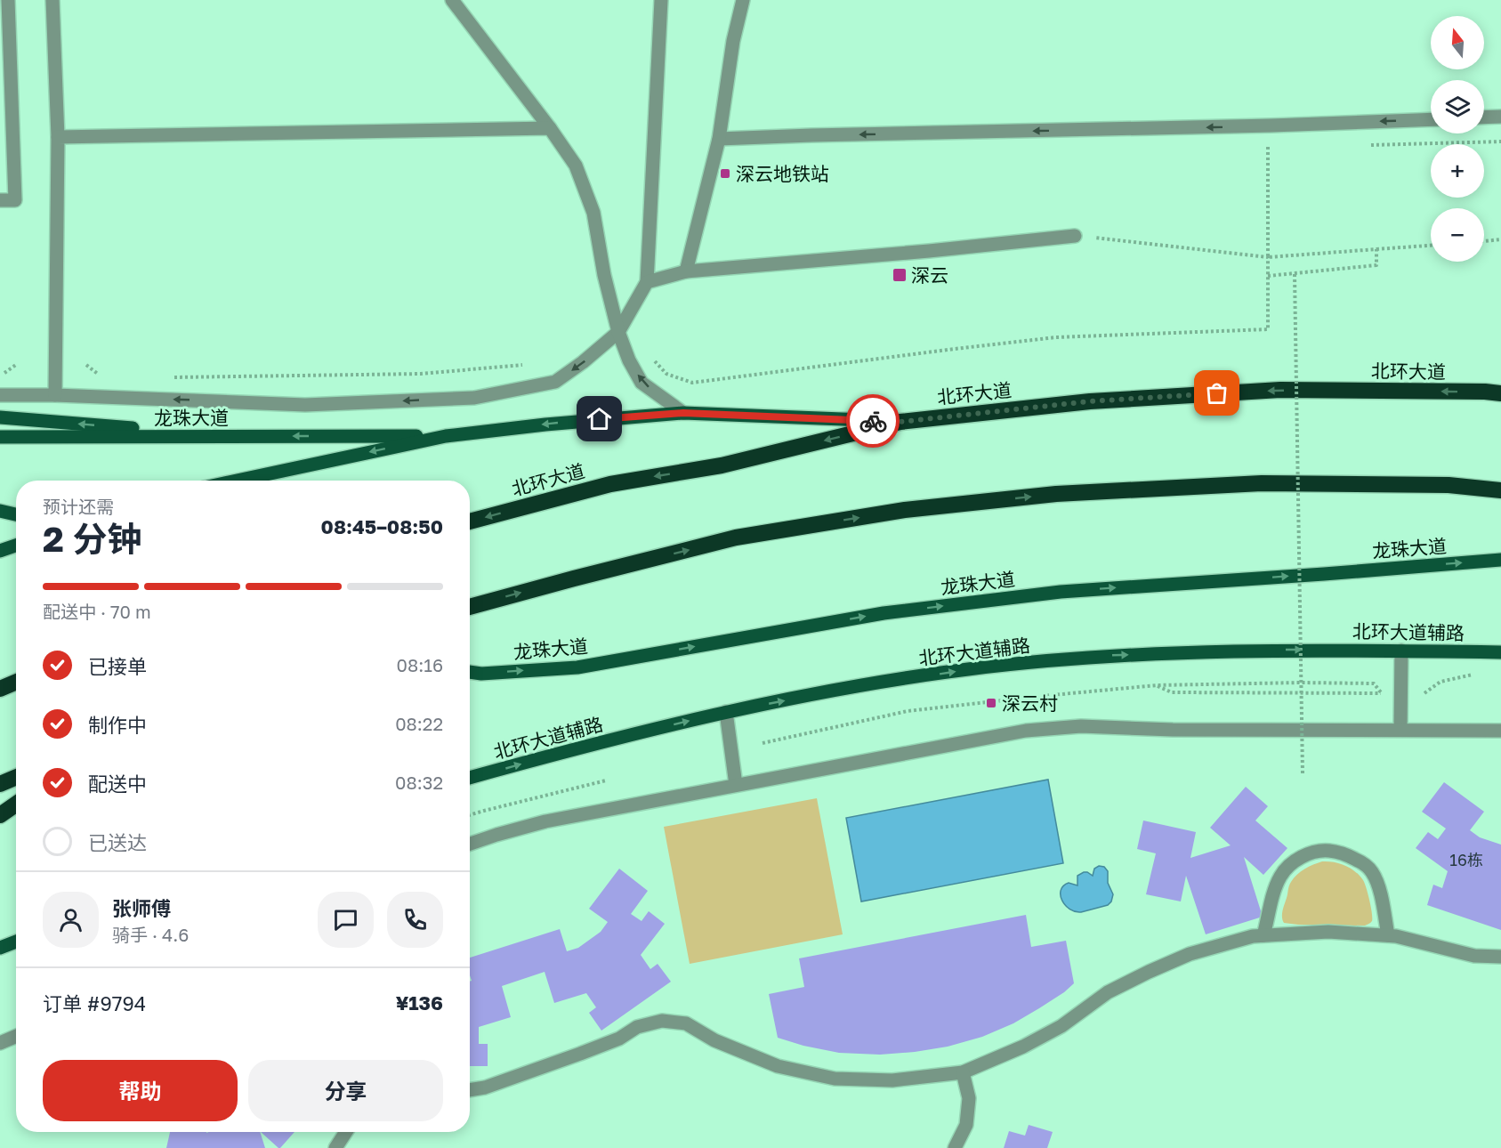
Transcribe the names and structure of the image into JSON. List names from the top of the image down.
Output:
{
  "streets": {
    "highway": ["北环大道"],
    "main road": ["龙珠大道", "北环大道辅路"]
  },
  "one_way": ["北环大道辅路"],
  "places": {
    "transit": ["深云地铁站", "深云", "深云村"]
  },
  "house_numbers": ["16栋"],
  "north": "top",
  "page": {
    "map_buttons": ["+", "−"],
    "heading": ["2 分钟", "预计还需", "08:45–08:50"],
    "panel": [
      "张师傅",
      "骑手 · 4.6",
      "订单 #9794",
      "¥136"
    ],
    "bar": "配送中 · 70 m",
    "list": [
      ["已接单", "08:16"],
      ["制作中", "08:22"],
      ["配送中", "08:32"],
      "已送达"
    ],
    "buttons": ["帮助", "分享"]
  }
}
